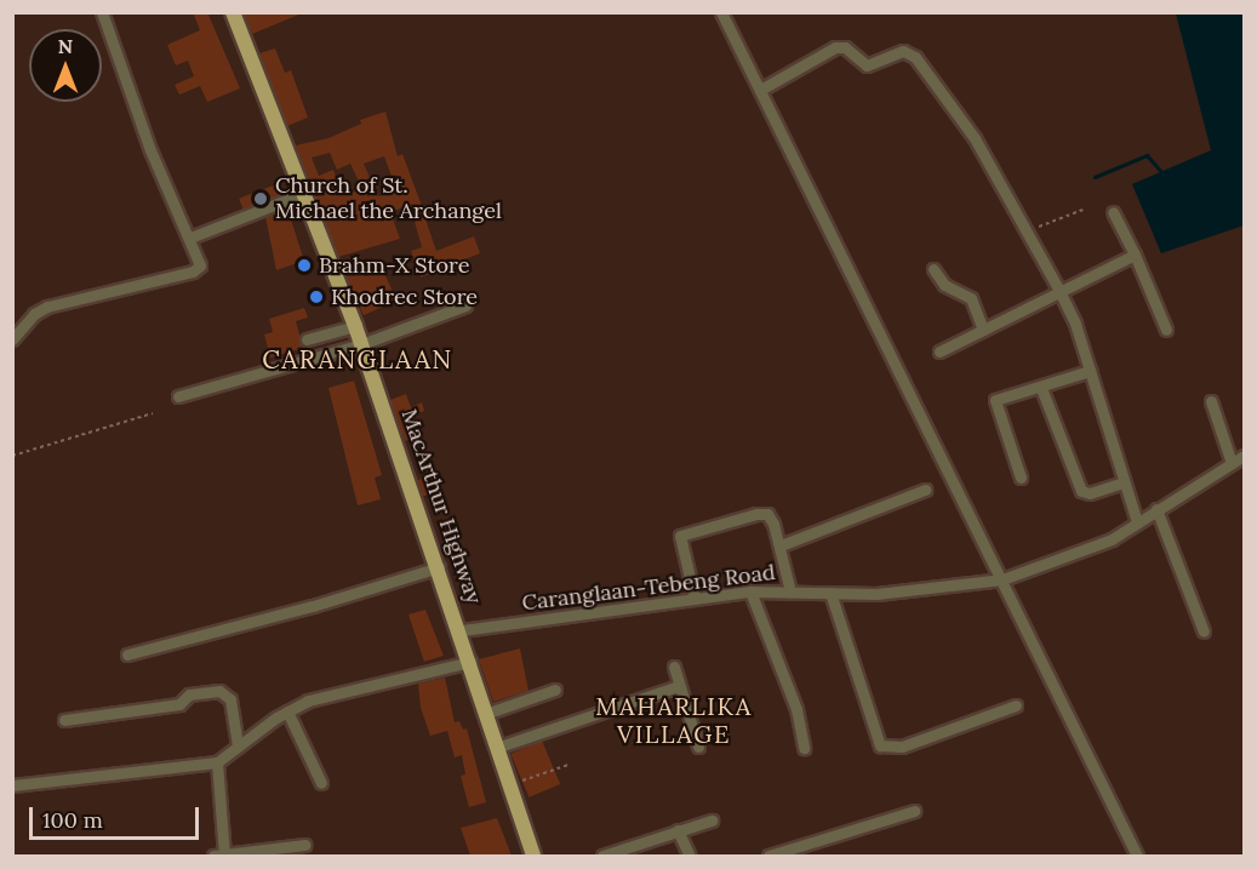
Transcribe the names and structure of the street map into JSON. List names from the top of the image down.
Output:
{
  "streets": {
    "main road": ["MacArthur Highway"],
    "street": ["Caranglaan-Tebeng Road"]
  },
  "crossings": [
    ["MacArthur Highway", "Caranglaan-Tebeng Road"]
  ],
  "districts": ["CARANGLAAN", "MAHARLIKA VILLAGE"],
  "places": ["Church of St. Michael the Archangel", "Brahm-X Store", "Khodrec Store"],
  "scale_bar": "100 m",
  "north": "top"
}
